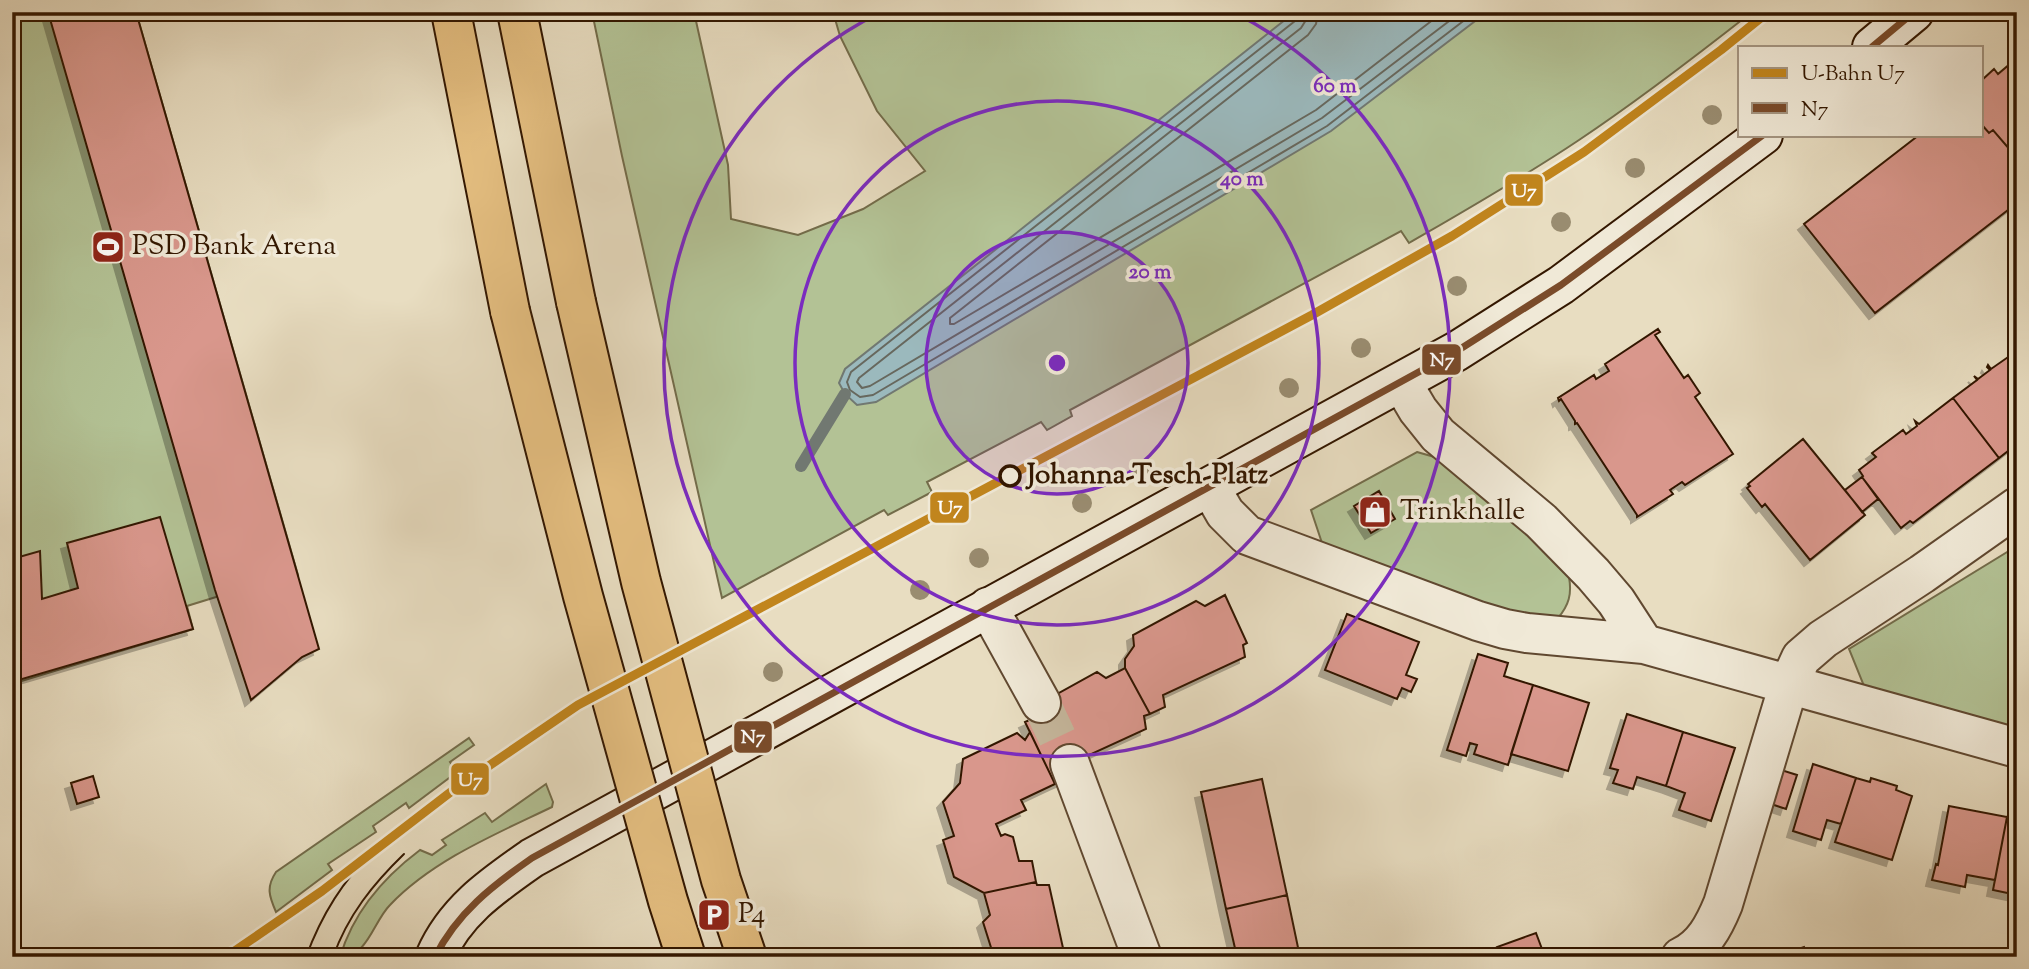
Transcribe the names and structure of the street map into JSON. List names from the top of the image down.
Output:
{
  "places": {
    "sports": ["PSD Bank Arena"],
    "other": ["Johanna-Tesch-Platz"],
    "shop": ["Trinkhalle"],
    "parking": ["P4"]
  },
  "lines": ["metro line U7", "transit line N7"],
  "legend": ["U-Bahn U7", "N7"],
  "rings": ["60 m", "40 m", "20 m"]
}
